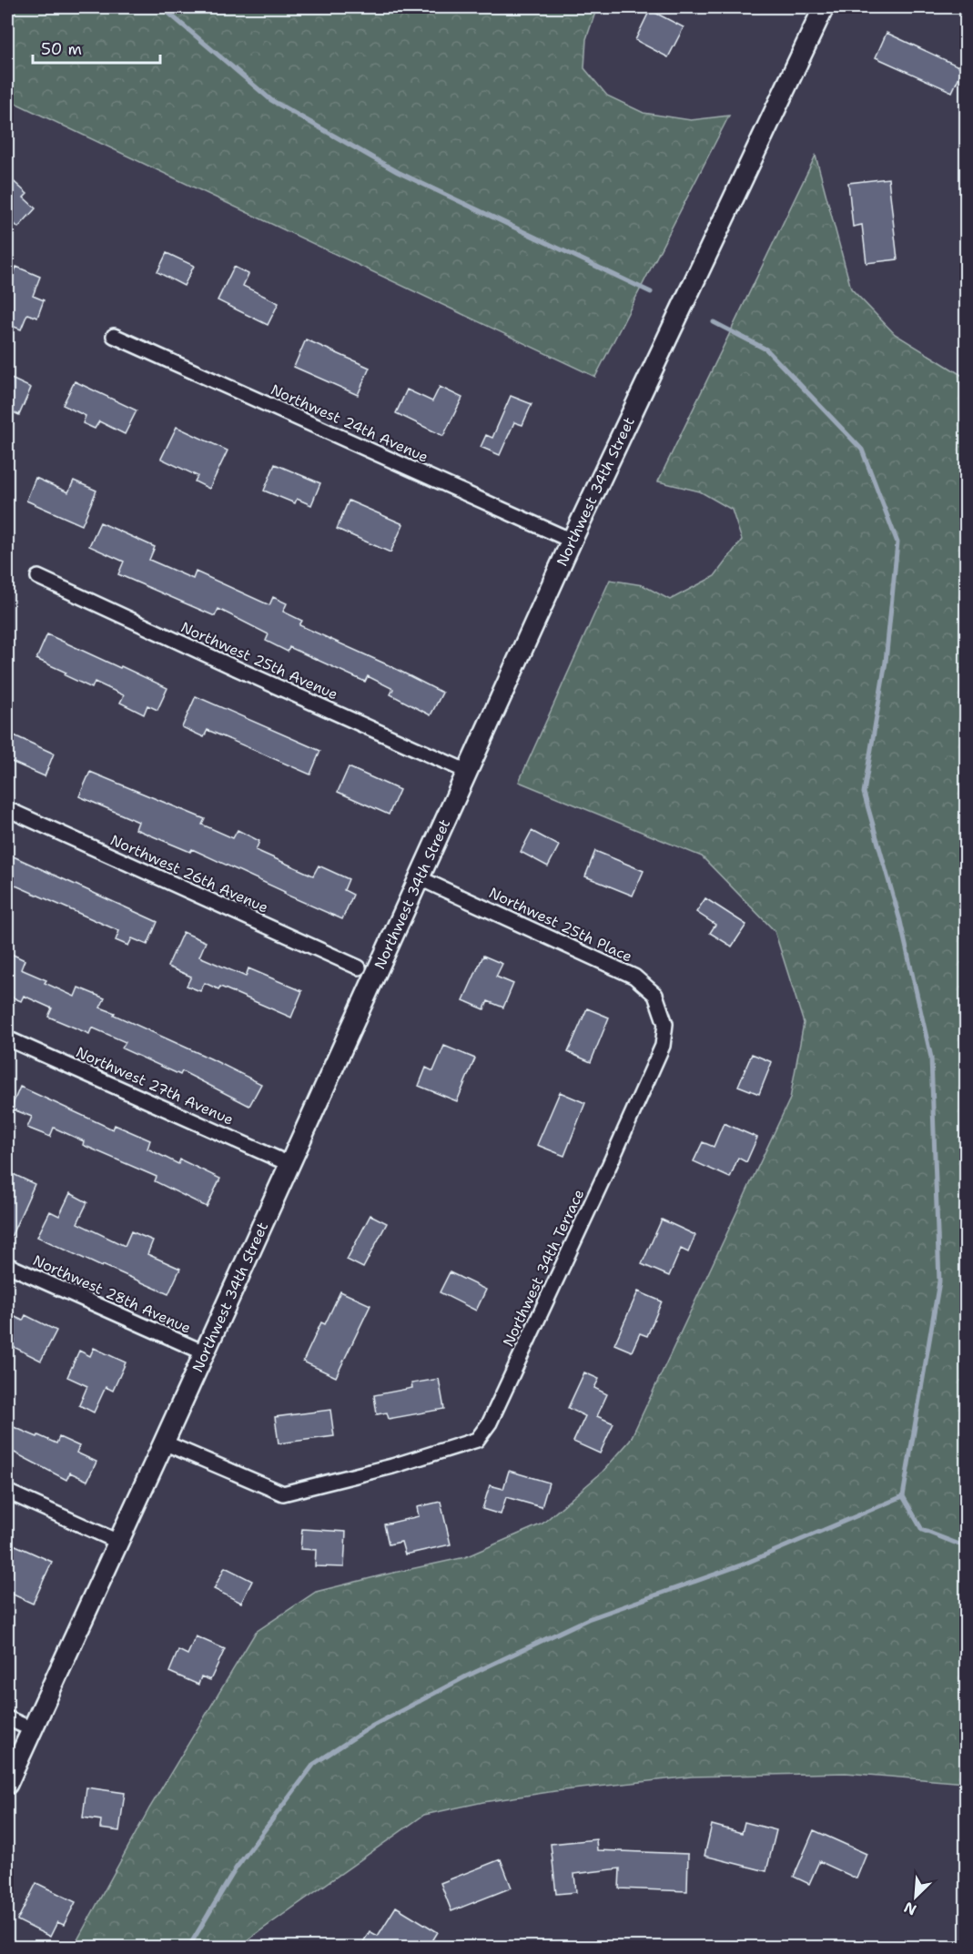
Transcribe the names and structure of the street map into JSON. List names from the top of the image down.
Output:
{
  "streets": {
    "main road": ["Northwest 34th Street"],
    "street": [
      "Northwest 24th Avenue",
      "Northwest 25th Avenue",
      "Northwest 26th Avenue",
      "Northwest 25th Place",
      "Northwest 27th Avenue",
      "Northwest 34th Terrace",
      "Northwest 28th Avenue"
    ]
  },
  "crossings": [
    ["Northwest 24th Avenue", "Northwest 34th Street"],
    ["Northwest 34th Street", "Northwest 25th Avenue"],
    ["Northwest 34th Street", "Northwest 25th Place"],
    ["Northwest 34th Street", "Northwest 27th Avenue"],
    ["Northwest 34th Street", "Northwest 34th Terrace"],
    ["Northwest 34th Street", "Northwest 28th Avenue"],
    ["Northwest 25th Place", "Northwest 34th Terrace"]
  ],
  "scale_bar": "50 m",
  "north": "bottom left"
}
